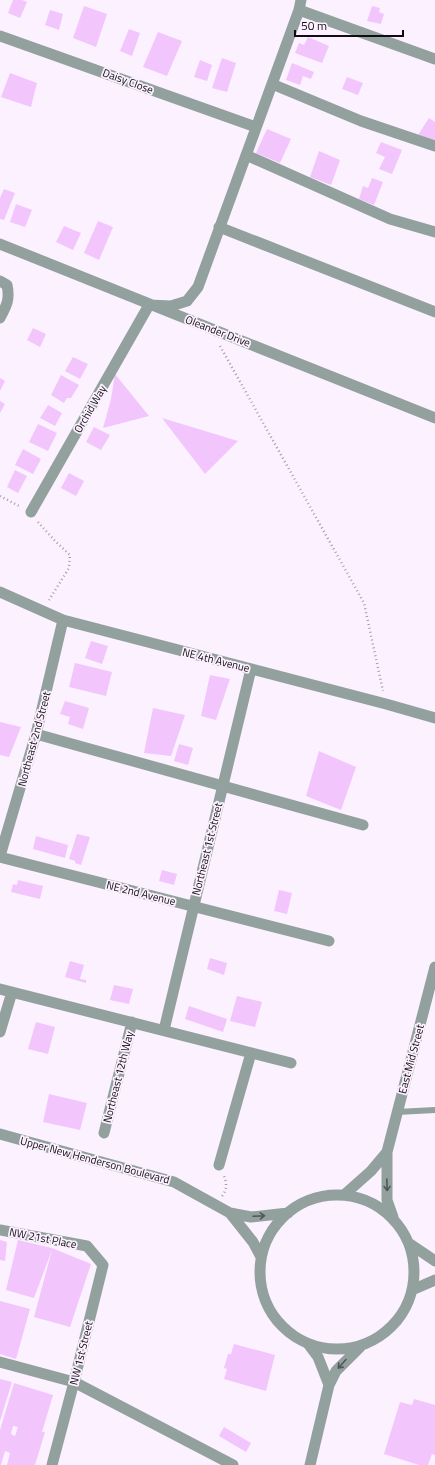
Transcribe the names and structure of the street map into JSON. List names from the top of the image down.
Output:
{
  "streets": {
    "street": [
      "Daisy Close",
      "Oleander Drive",
      "Orchid Way",
      "NE 4th Avenue",
      "Northeast 2nd Street",
      "Northeast 1st Street",
      "NE 2nd Avenue",
      "East Mid Street",
      "Northeast 12th Way",
      "Upper New Henderson Boulevard",
      "NW 21st Place",
      "NW 1st Street"
    ]
  },
  "crossings": [
    ["Oleander Drive", "Orchid Way"],
    ["NE 4th Avenue", "Northeast 2nd Street"],
    ["NE 4th Avenue", "Northeast 1st Street"],
    ["Northeast 2nd Street", "NE 2nd Avenue"],
    ["Northeast 1st Street", "NE 2nd Avenue"],
    ["NW 21st Place", "NW 1st Street"]
  ],
  "scale_bar": "50 m"
}
